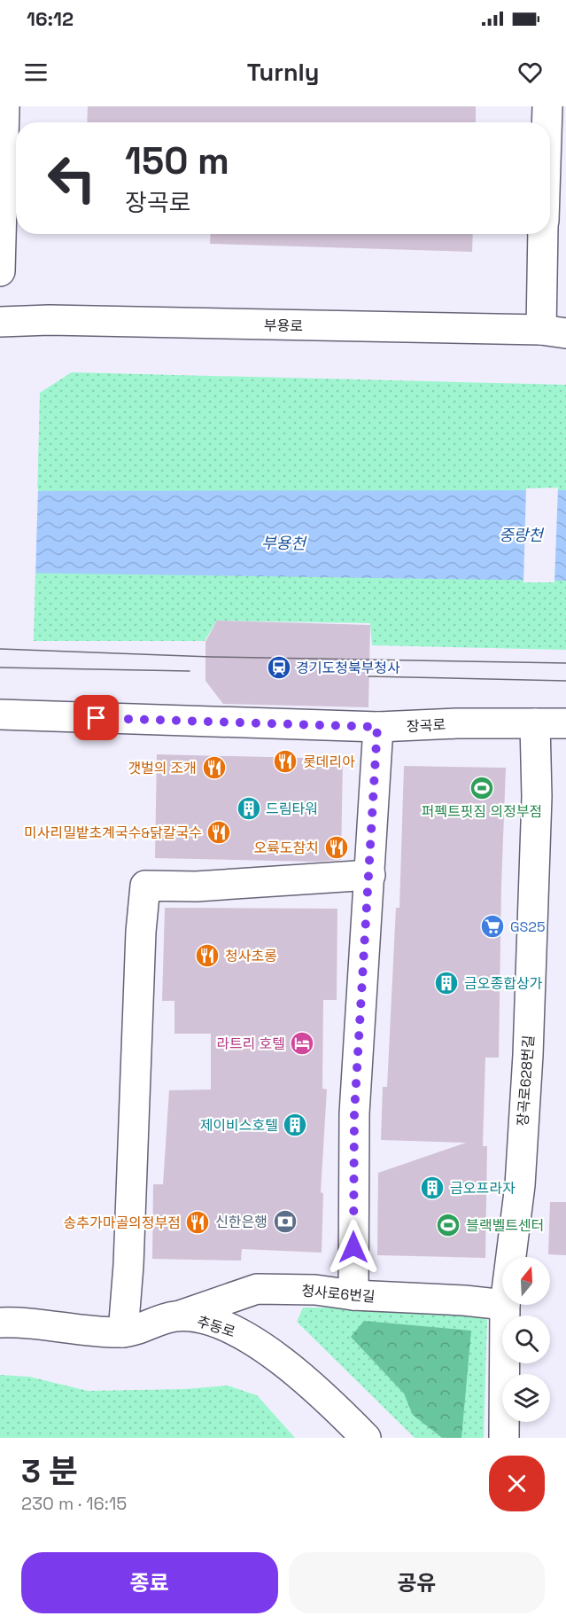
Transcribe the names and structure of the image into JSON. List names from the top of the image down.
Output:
{
  "streets": {
    "street": [
      "부용로",
      "장곡로",
      "장곡로628번길",
      "청사로6번길",
      "추동로"
    ]
  },
  "crossings": [
    ["장곡로", "장곡로628번길"],
    ["청사로6번길", "추동로"]
  ],
  "water": ["중랑천", "부용천"],
  "places": {
    "station": ["경기도청북부청사"],
    "restaurant": [
      "롯데리아",
      "갯벌의 조개",
      "미사리밀밭초계국수&닭칼국수",
      "오륙도참치",
      "청사초롱",
      "송추가마골의정부점"
    ],
    "sports": ["퍼펙트핏짐 의정부점", "블랙벨트센터"],
    "building": [
      "드림타워",
      "금오종합상가",
      "제이비스호텔",
      "금오프라자"
    ],
    "supermarket": ["GS25"],
    "hotel": ["라트리 호텔"],
    "bank": ["신한은행"]
  },
  "north": "top",
  "page": {
    "status": "16:12",
    "header": "Turnly",
    "turn": ["150 m", "장곡로"],
    "heading": ["3 분", "230 m · 16:15"],
    "buttons": ["종료", "공유"]
  }
}
